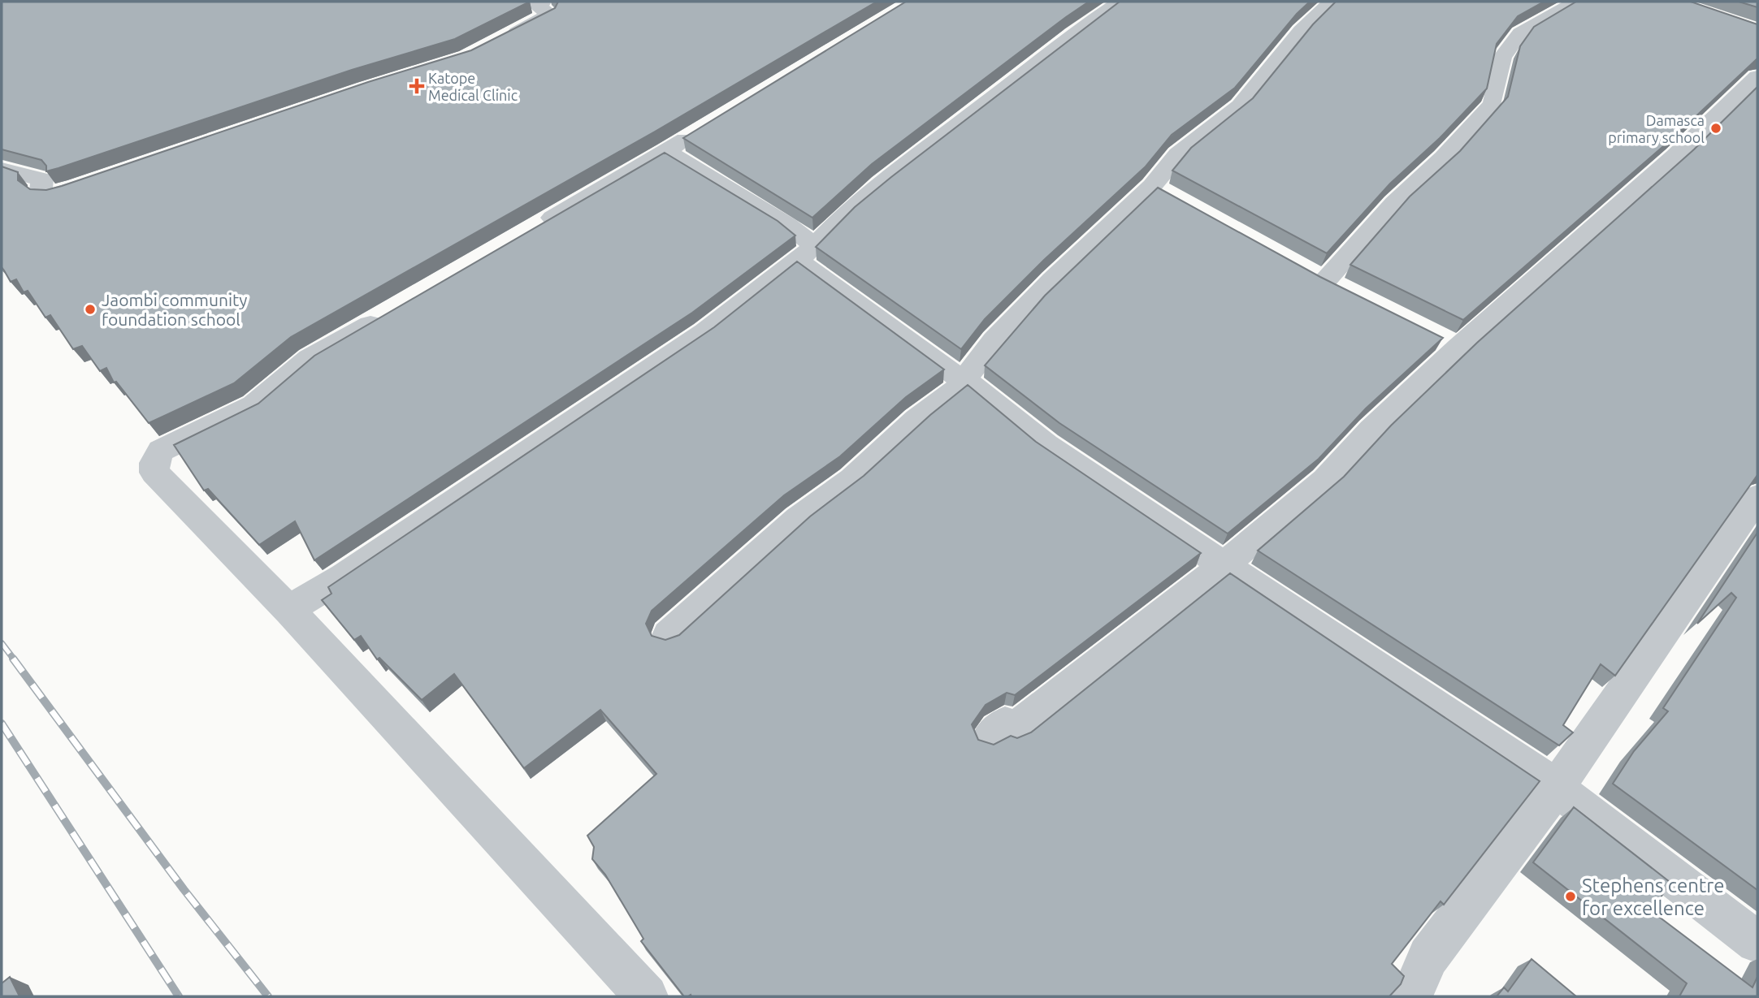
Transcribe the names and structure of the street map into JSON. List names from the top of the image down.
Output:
{
  "places": {
    "health": ["Katope Medical Clinic"],
    "other": ["Damasca primary school", "Jaombi community foundation school", "Stephens centre for excellence"]
  }
}
